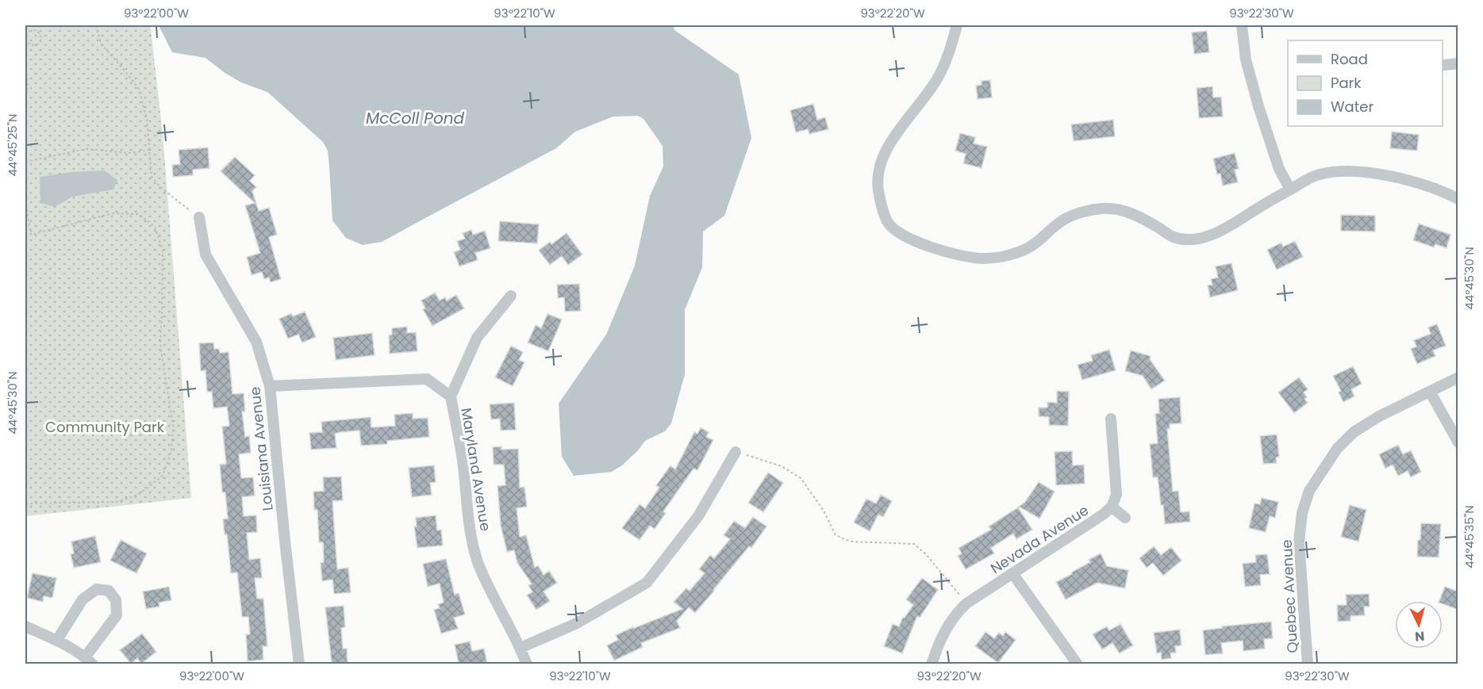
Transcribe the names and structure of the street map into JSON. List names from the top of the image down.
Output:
{
  "streets": {
    "street": [
      "Louisiana Avenue",
      "Maryland Avenue",
      "Nevada Avenue",
      "Quebec Avenue"
    ]
  },
  "crossings": [
    ["Louisiana Avenue", "Maryland Avenue"]
  ],
  "water": ["McColl Pond"],
  "parks": ["Community Park"],
  "legend": ["Road", "Park", "Water"],
  "north": "bottom",
  "coordinates": [
    "93°22'00\"W",
    "93°22'10\"W",
    "93°22'20\"W",
    "93°22'30\"W",
    "44°45'25\"N",
    "44°45'30\"N",
    "44°45'35\"N"
  ]
}
